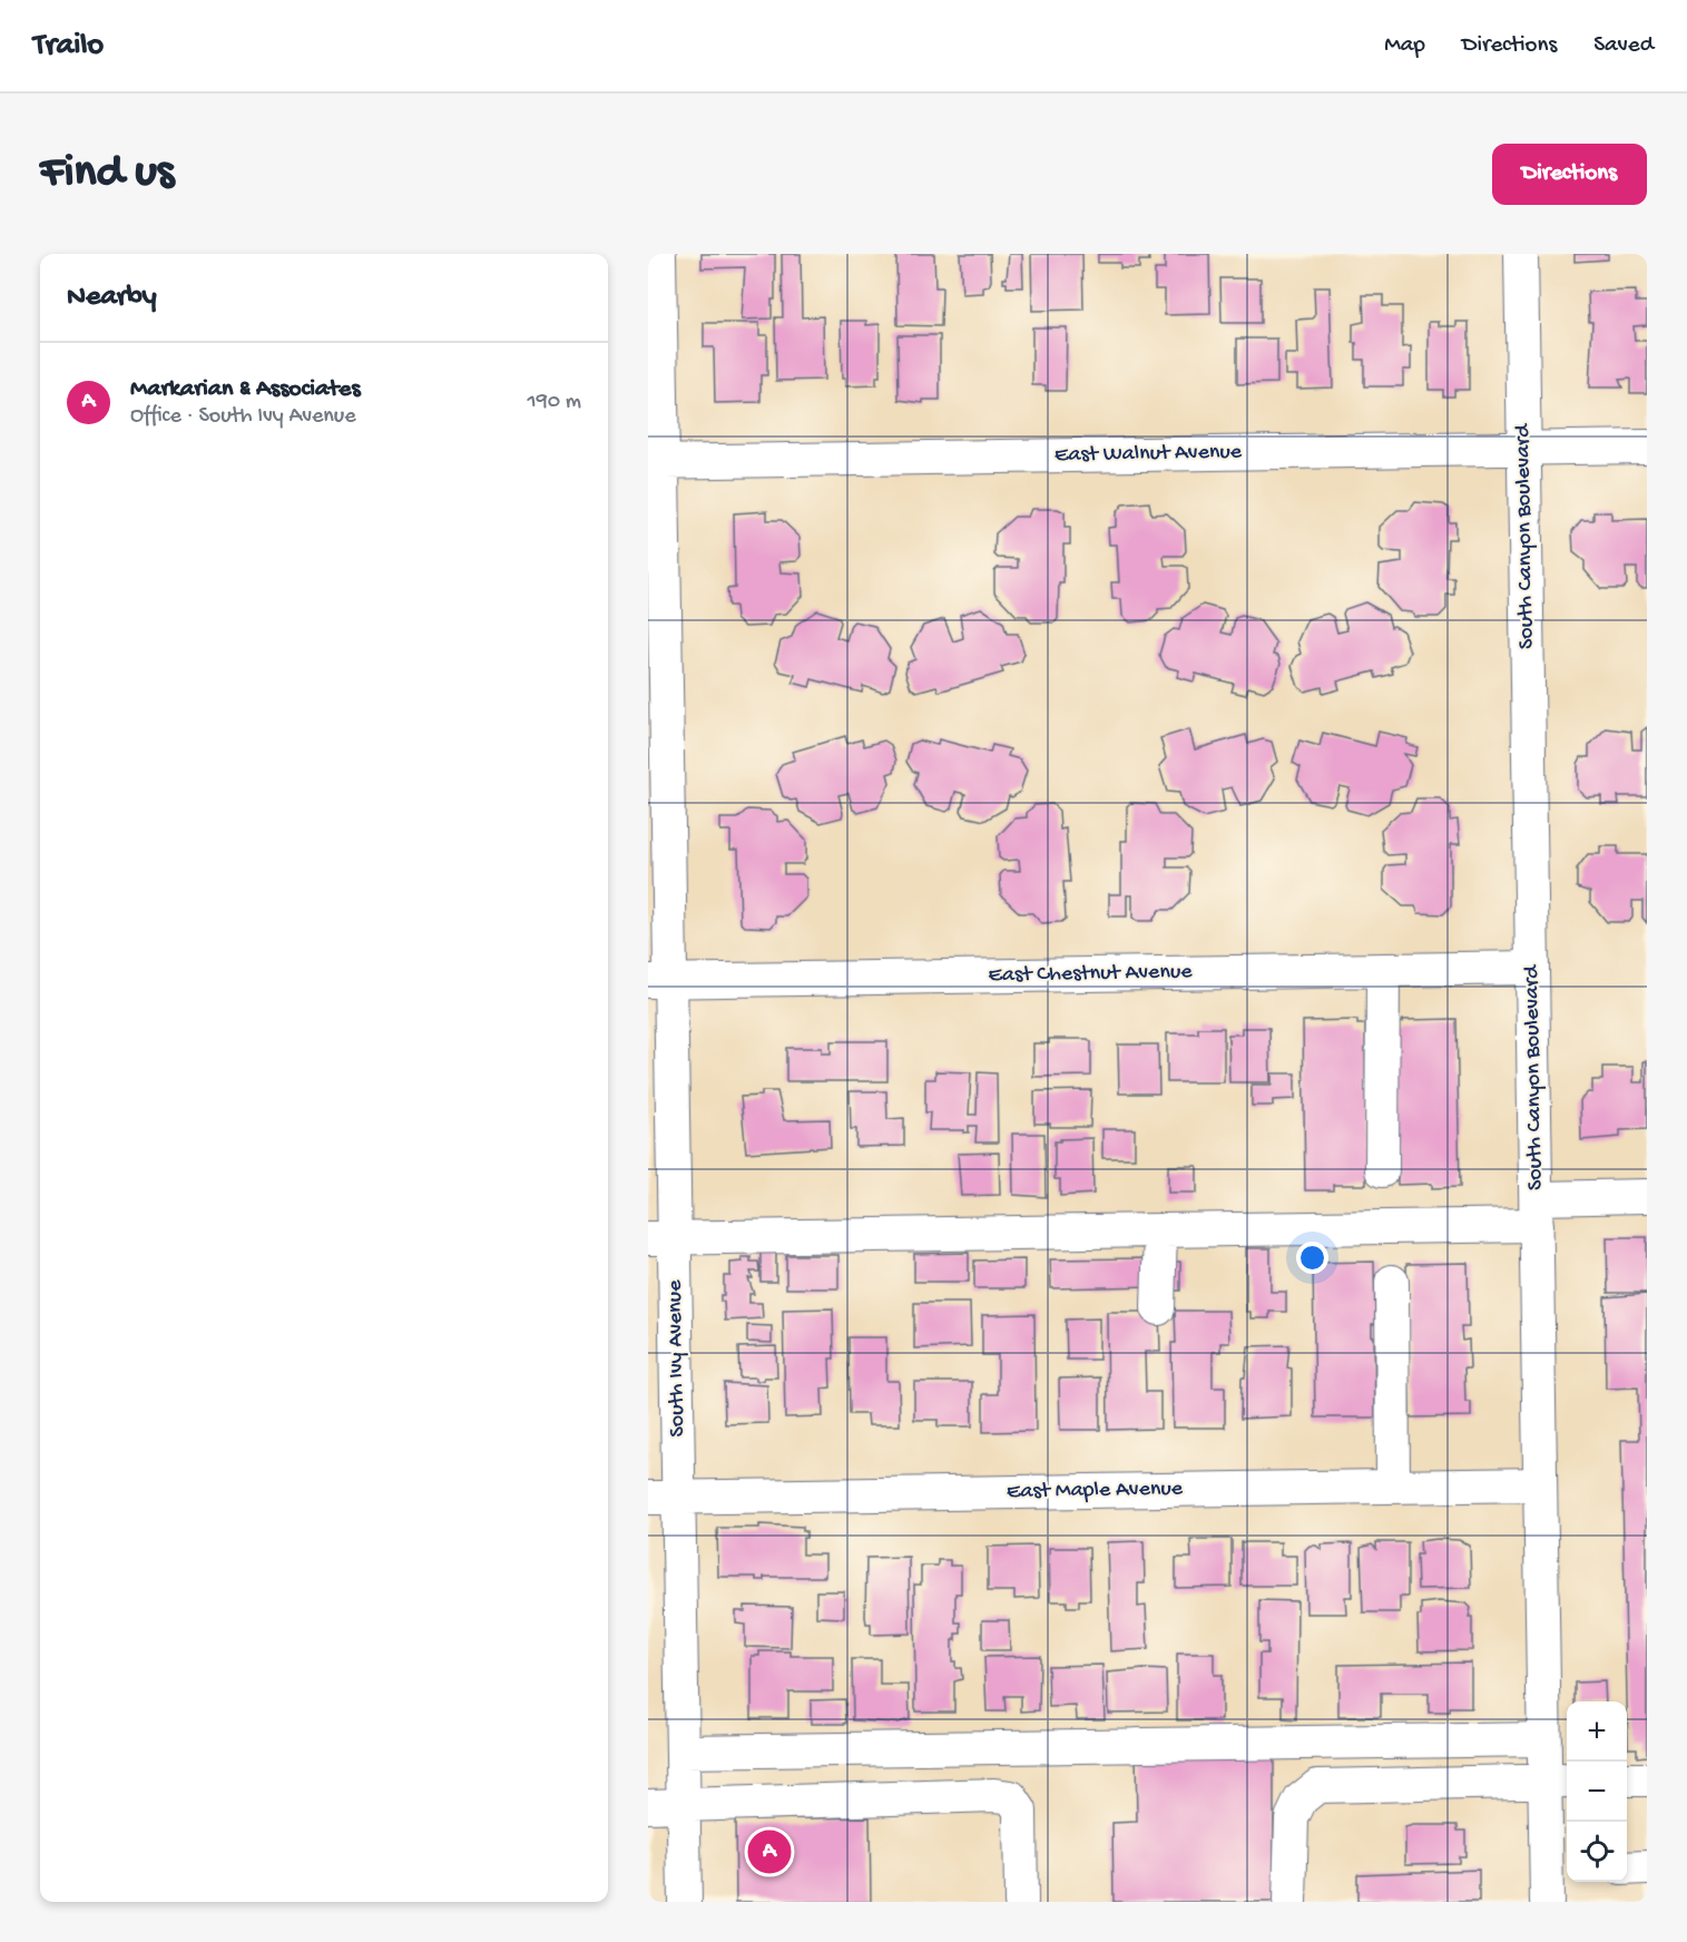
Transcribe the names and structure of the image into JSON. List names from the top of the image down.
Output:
{
  "streets": {
    "street": [
      "East Walnut Avenue",
      "South Canyon Boulevard",
      "East Chestnut Avenue",
      "South Ivy Avenue",
      "East Maple Avenue"
    ]
  },
  "crossings": [
    ["East Walnut Avenue", "South Canyon Boulevard"],
    ["East Walnut Avenue", "South Ivy Avenue"],
    ["South Canyon Boulevard", "East Chestnut Avenue"],
    ["South Canyon Boulevard", "East Maple Avenue"],
    ["East Chestnut Avenue", "South Ivy Avenue"],
    ["South Ivy Avenue", "East Maple Avenue"]
  ],
  "page": {
    "header": "Trailo",
    "nav": ["Map", "Directions", "Saved"],
    "buttons": "Directions",
    "title": "Find us",
    "heading": "Nearby",
    "list": [
      {
        "mark": "A",
        "name": "Markarian & Associates",
        "note": "Office · South Ivy Avenue",
        "value": "190 m"
      }
    ],
    "map_buttons": ["+", "−"],
    "pins": "A"
  }
}
